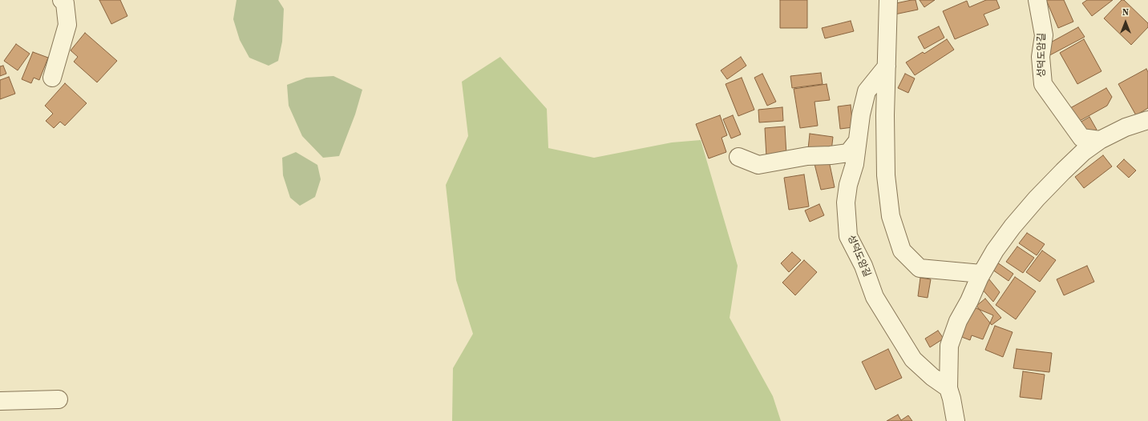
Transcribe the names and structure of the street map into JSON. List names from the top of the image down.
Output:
{
  "streets": {
    "street": ["성덕도암길"]
  },
  "north": "top"
}
